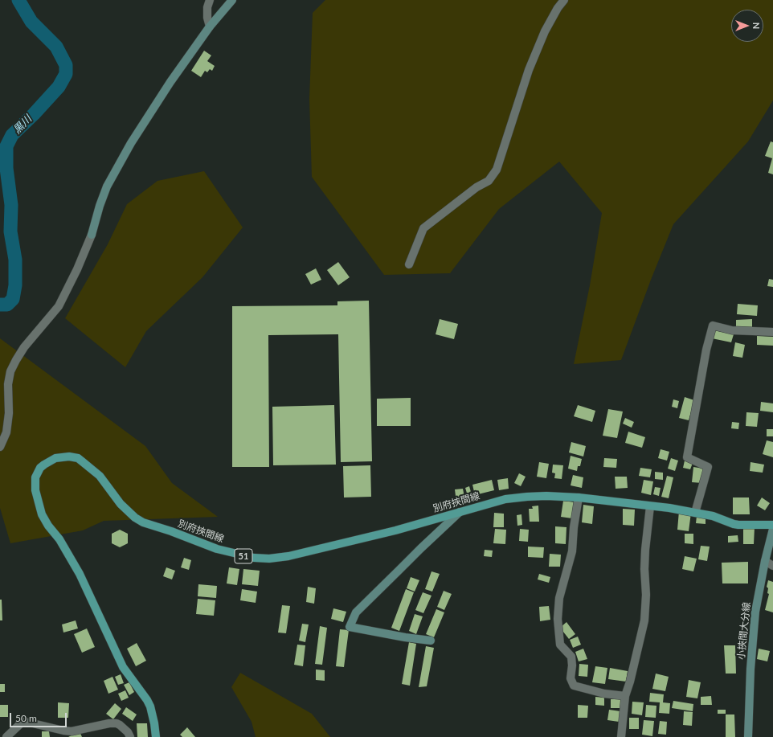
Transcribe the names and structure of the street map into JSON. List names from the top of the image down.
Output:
{
  "streets": {
    "main road": ["別府挾間線", "51"],
    "street": ["小挾間大分線"]
  },
  "water": ["黒川"],
  "scale_bar": "50 m",
  "north": "right"
}
